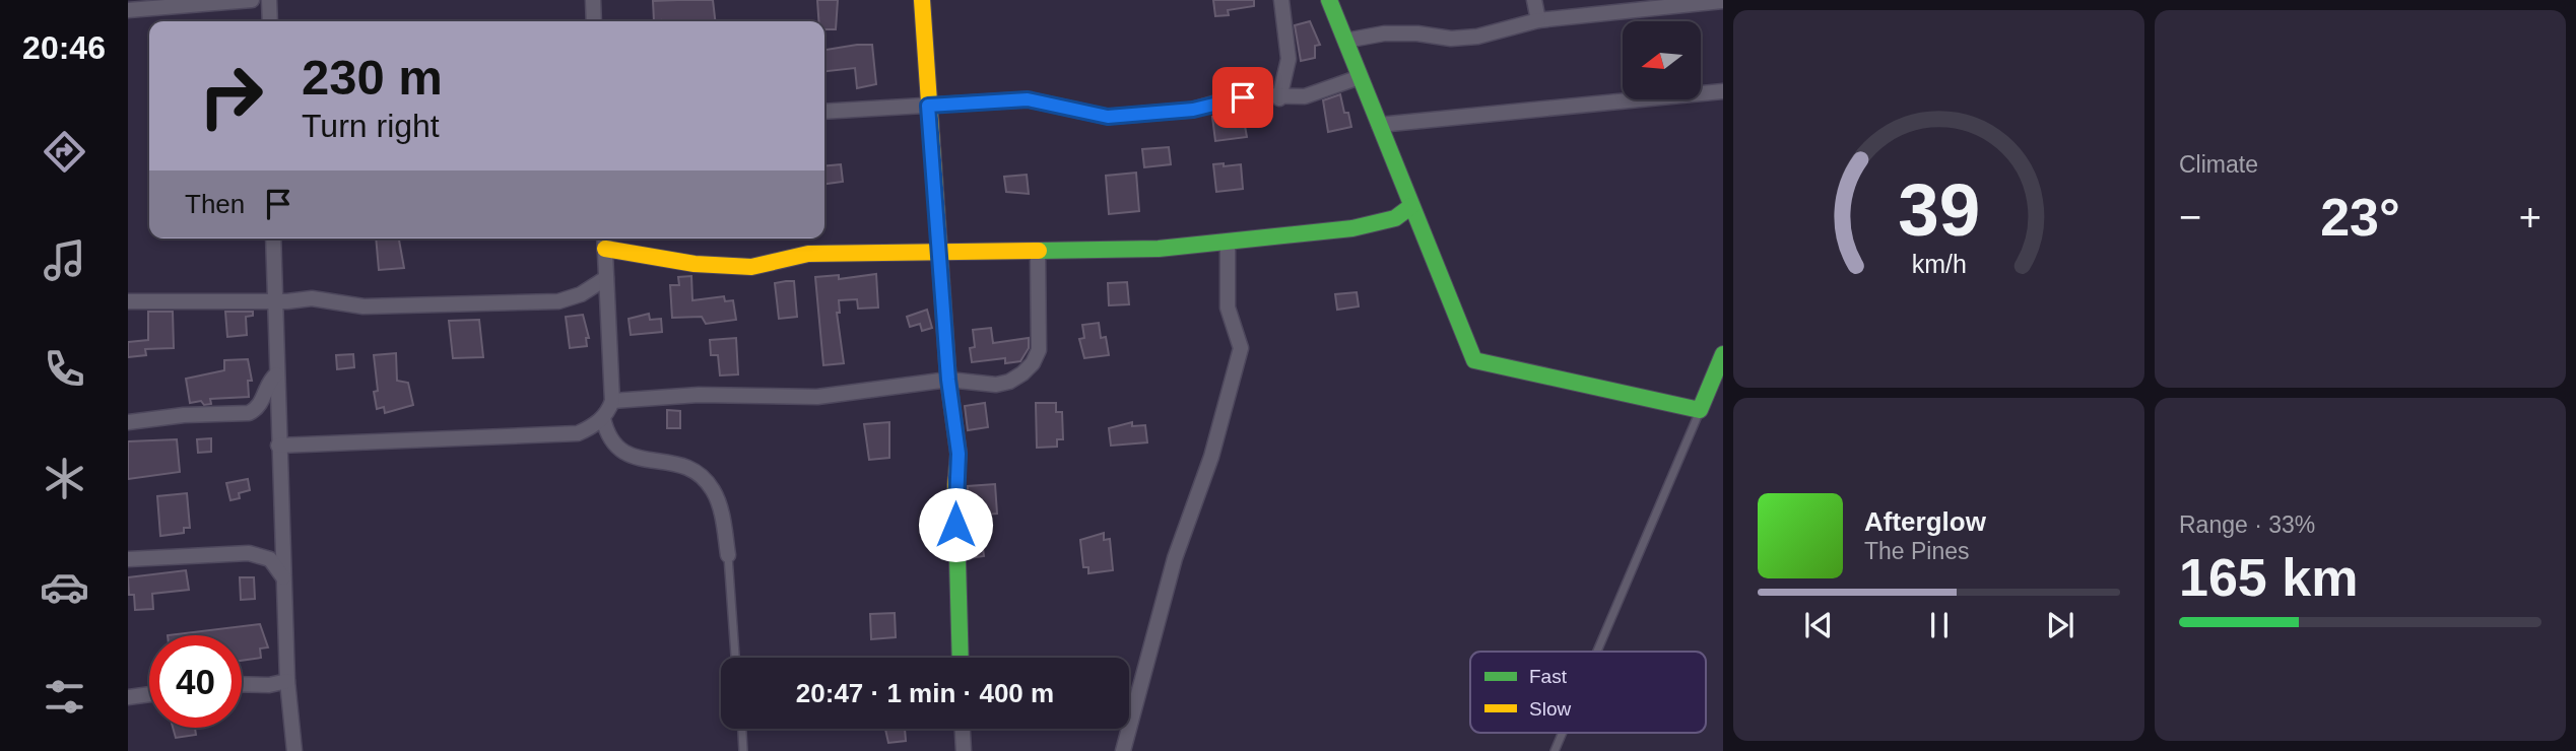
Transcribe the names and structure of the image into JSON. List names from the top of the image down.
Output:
{
  "legend": ["Fast", "Slow"],
  "north": "left",
  "page": {
    "tabs": "20:46",
    "tile": [
      "Climate",
      ["Range · 33%", "165 km"]
    ],
    "turn": ["230 m", "Turn right"],
    "then": "Then",
    "heat": ["−", "23°", "+"],
    "song": ["Afterglow", "The Pines"],
    "limit": "40",
    "trip": "20:47 · 1 min · 400 m",
    "gauge": ["39", "km/h"]
  }
}
